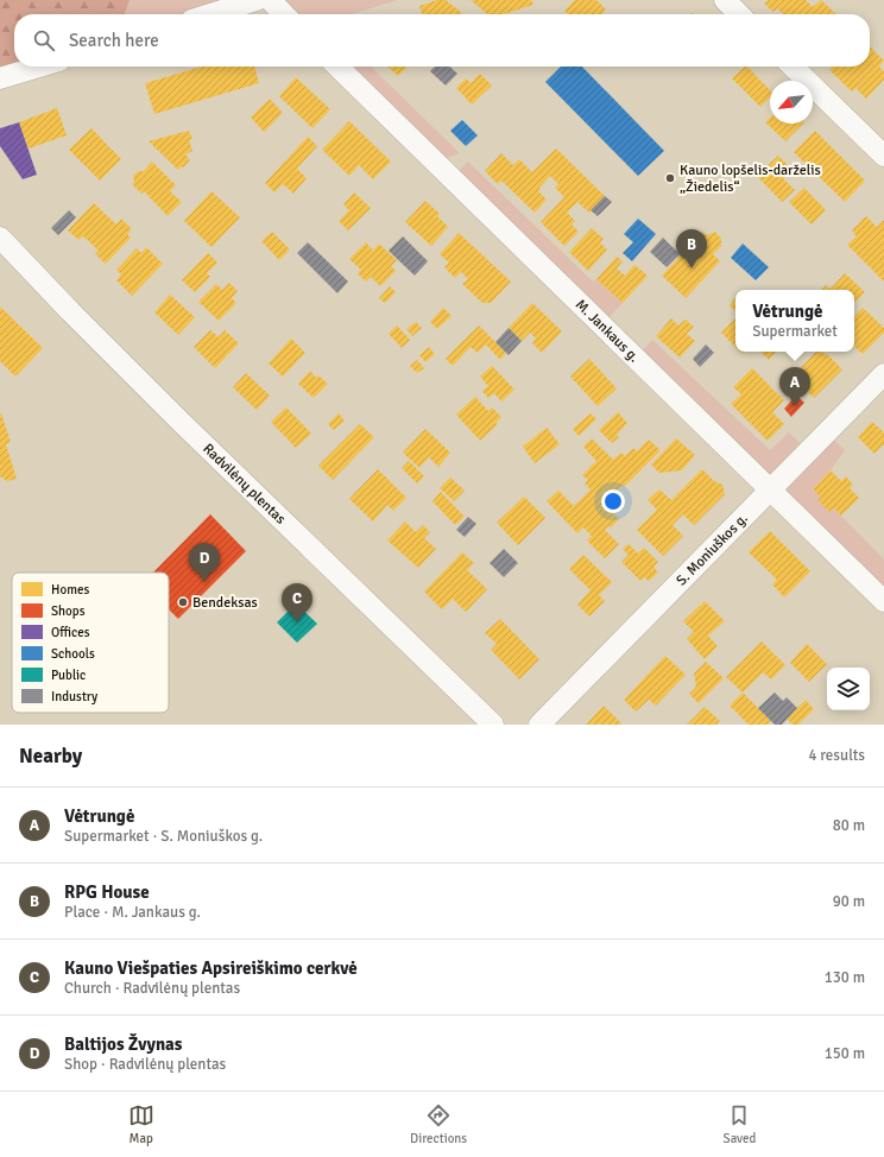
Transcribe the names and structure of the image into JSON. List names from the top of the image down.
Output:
{
  "streets": {
    "street": ["M. Jankaus g.", "Radvilėnų plentas", "S. Moniuškos g."]
  },
  "crossings": [
    ["M. Jankaus g.", "S. Moniuškos g."]
  ],
  "places": ["Kauno lopšelis-darželis „Žiedelis“", "Bendeksas"],
  "legend": [
    "Homes",
    "Shops",
    "Offices",
    "Schools",
    "Public",
    "Industry"
  ],
  "north": "bottom left",
  "page": {
    "search": "Search here",
    "pins": [
      "B",
      "A",
      "D",
      "C"
    ],
    "popup": ["Vėtrungė", "Supermarket"],
    "heading": ["Nearby", "4 results"],
    "list": [
      {
        "mark": "A",
        "name": "Vėtrungė",
        "note": "Supermarket · S. Moniuškos g.",
        "value": "80 m"
      },
      {
        "mark": "B",
        "name": "RPG House",
        "note": "Place · M. Jankaus g.",
        "value": "90 m"
      },
      {
        "mark": "C",
        "name": "Kauno Viešpaties Apsireiškimo cerkvė",
        "note": "Church · Radvilėnų plentas",
        "value": "130 m"
      },
      {
        "mark": "D",
        "name": "Baltijos Žvynas",
        "note": "Shop · Radvilėnų plentas",
        "value": "150 m"
      }
    ],
    "nav": ["Map", "Directions", "Saved"]
  }
}
